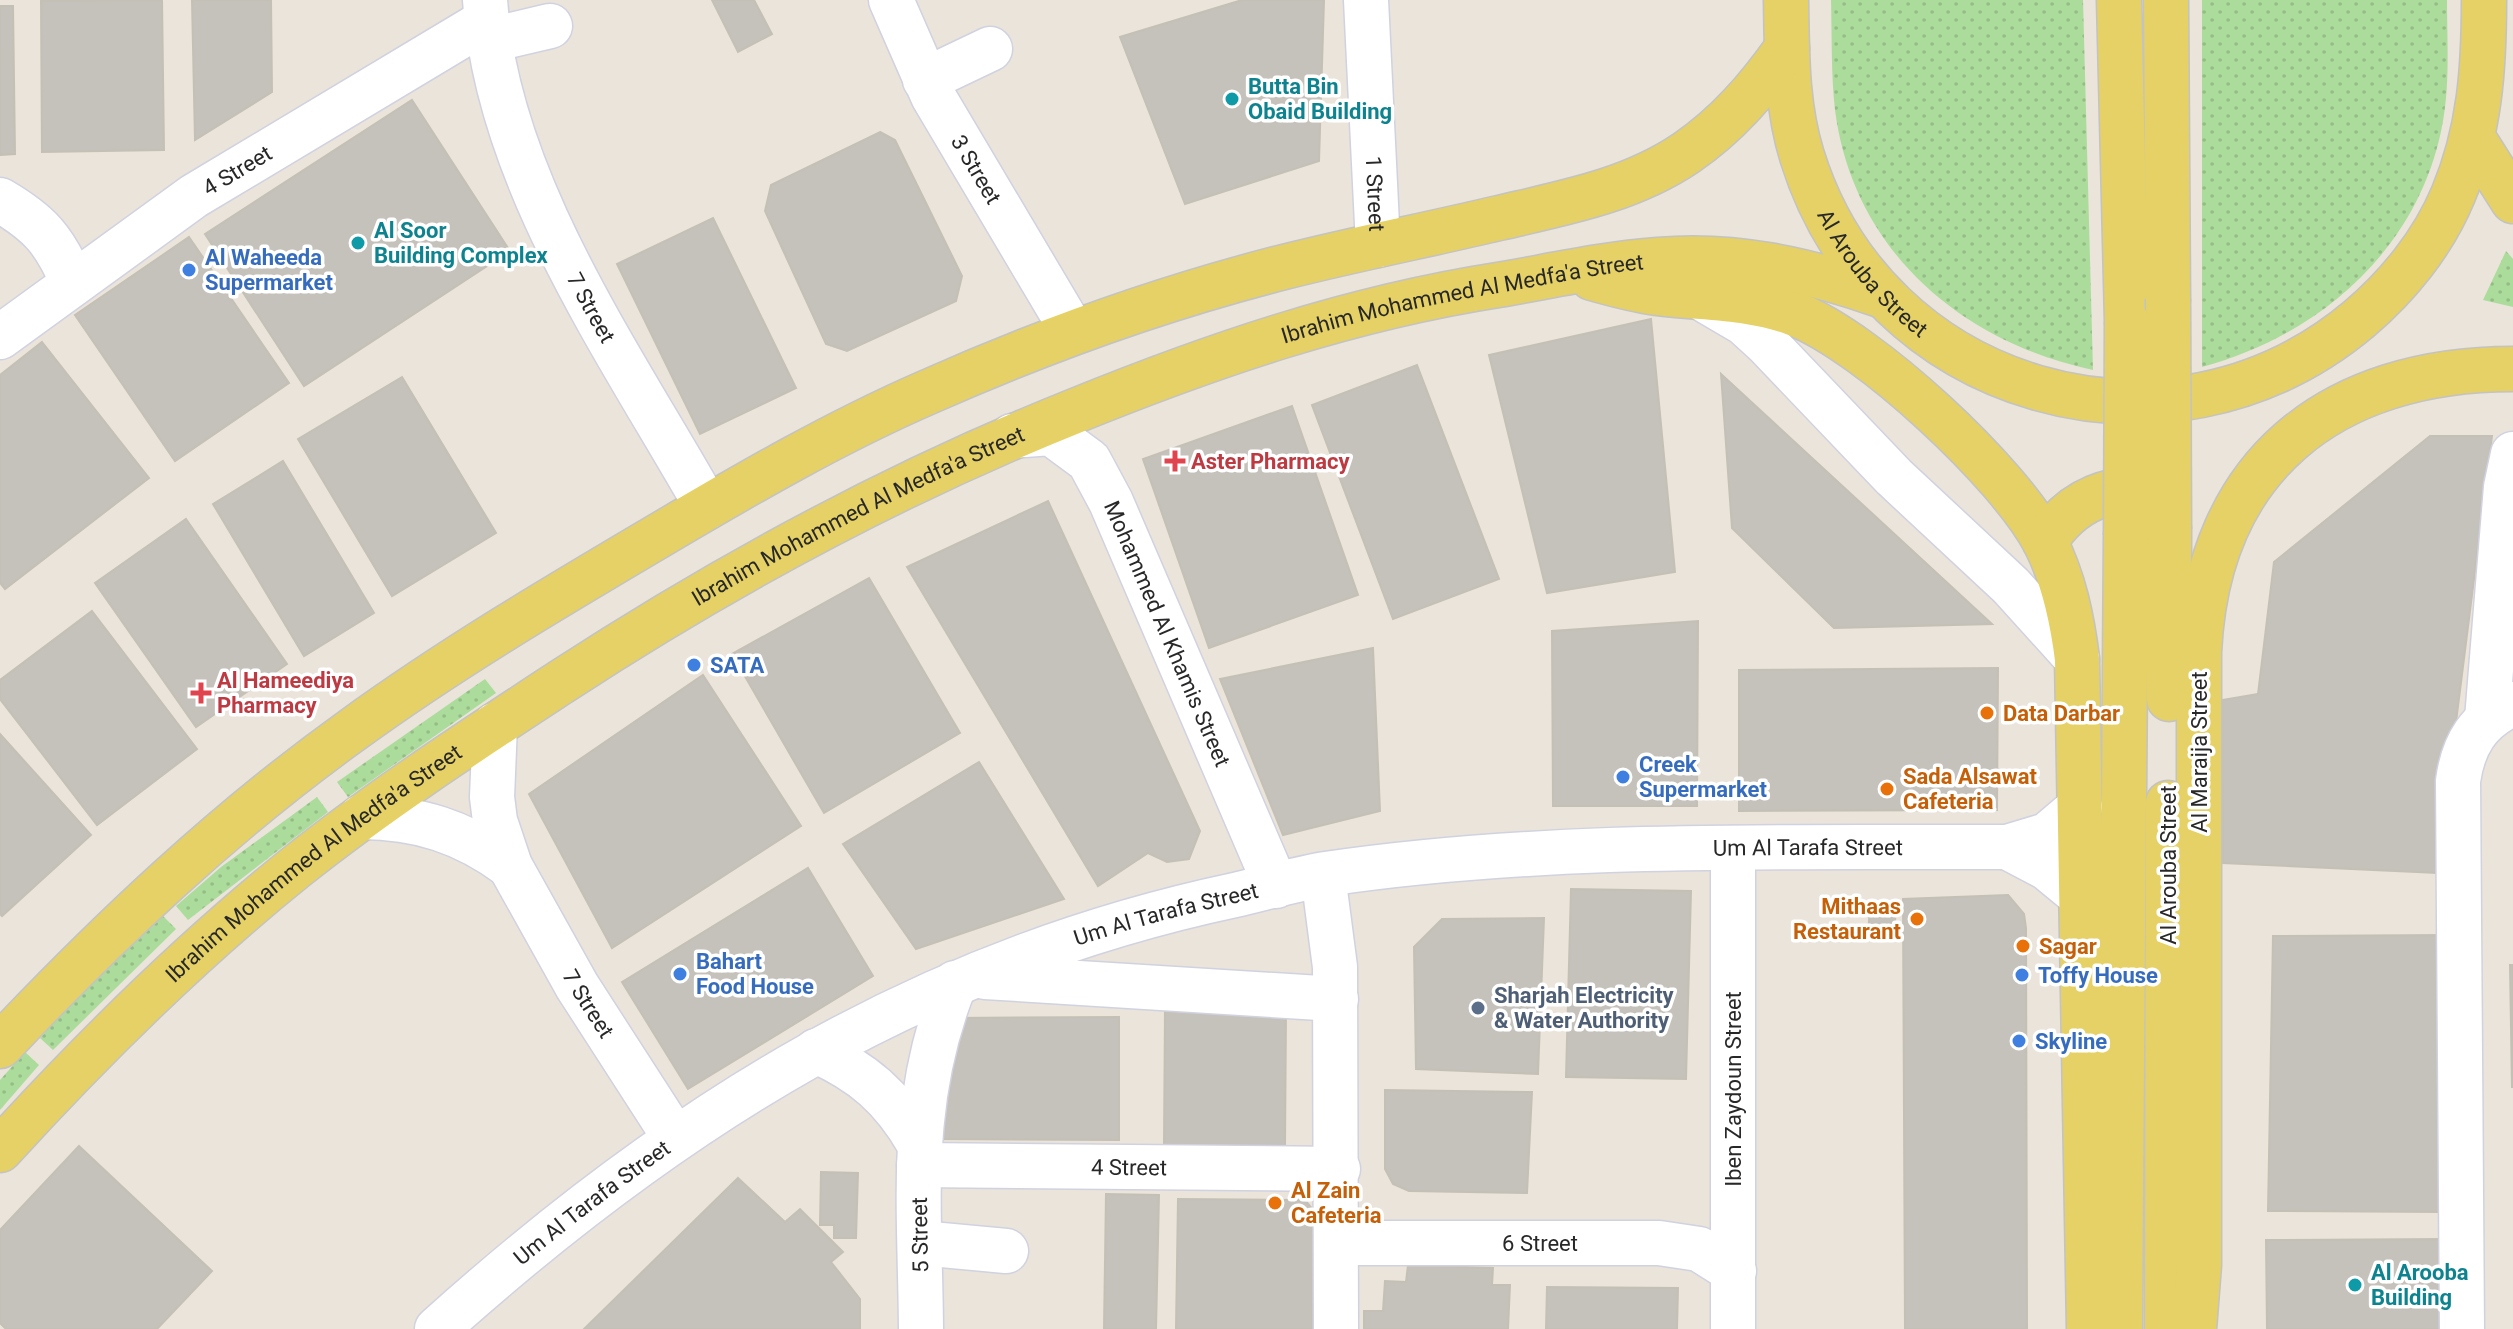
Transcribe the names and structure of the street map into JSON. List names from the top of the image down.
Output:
{
  "streets": {
    "main road": ["Al Arouba Street", "Ibrahim Mohammed Al Medfa'a Street", "Al Maraija Street"],
    "street": [
      "4 Street",
      "3 Street",
      "1 Street",
      "7 Street",
      "Mohammed Al Khamis Street",
      "Um Al Tarafa Street",
      "Iben Zaydoun Street",
      "5 Street",
      "6 Street"
    ]
  },
  "crossings": [
    ["4 Street", "7 Street"],
    ["4 Street", "5 Street"],
    ["Al Arouba Street", "Ibrahim Mohammed Al Medfa'a Street"],
    ["Ibrahim Mohammed Al Medfa'a Street", "7 Street"],
    ["Ibrahim Mohammed Al Medfa'a Street", "Mohammed Al Khamis Street"],
    ["7 Street", "Um Al Tarafa Street"],
    ["Mohammed Al Khamis Street", "Um Al Tarafa Street"],
    ["Um Al Tarafa Street", "Iben Zaydoun Street"],
    ["Um Al Tarafa Street", "5 Street"],
    ["Iben Zaydoun Street", "6 Street"]
  ],
  "places": {
    "other": [
      "Butta Bin Obaid Building",
      "Al Soor Building Complex",
      "Al Waheeda Supermarket",
      "SATA",
      "Data Darbar",
      "Creek Supermarket",
      "Sada Alsawat Cafeteria",
      "Mithaas Restaurant",
      "Sagar",
      "Bahart Food House",
      "Toffy House",
      "Sharjah Electricity & Water Authority",
      "Skyline",
      "Al Zain Cafeteria",
      "Al Arooba Building"
    ],
    "health": ["Aster Pharmacy", "Al Hameediya Pharmacy"]
  }
}
